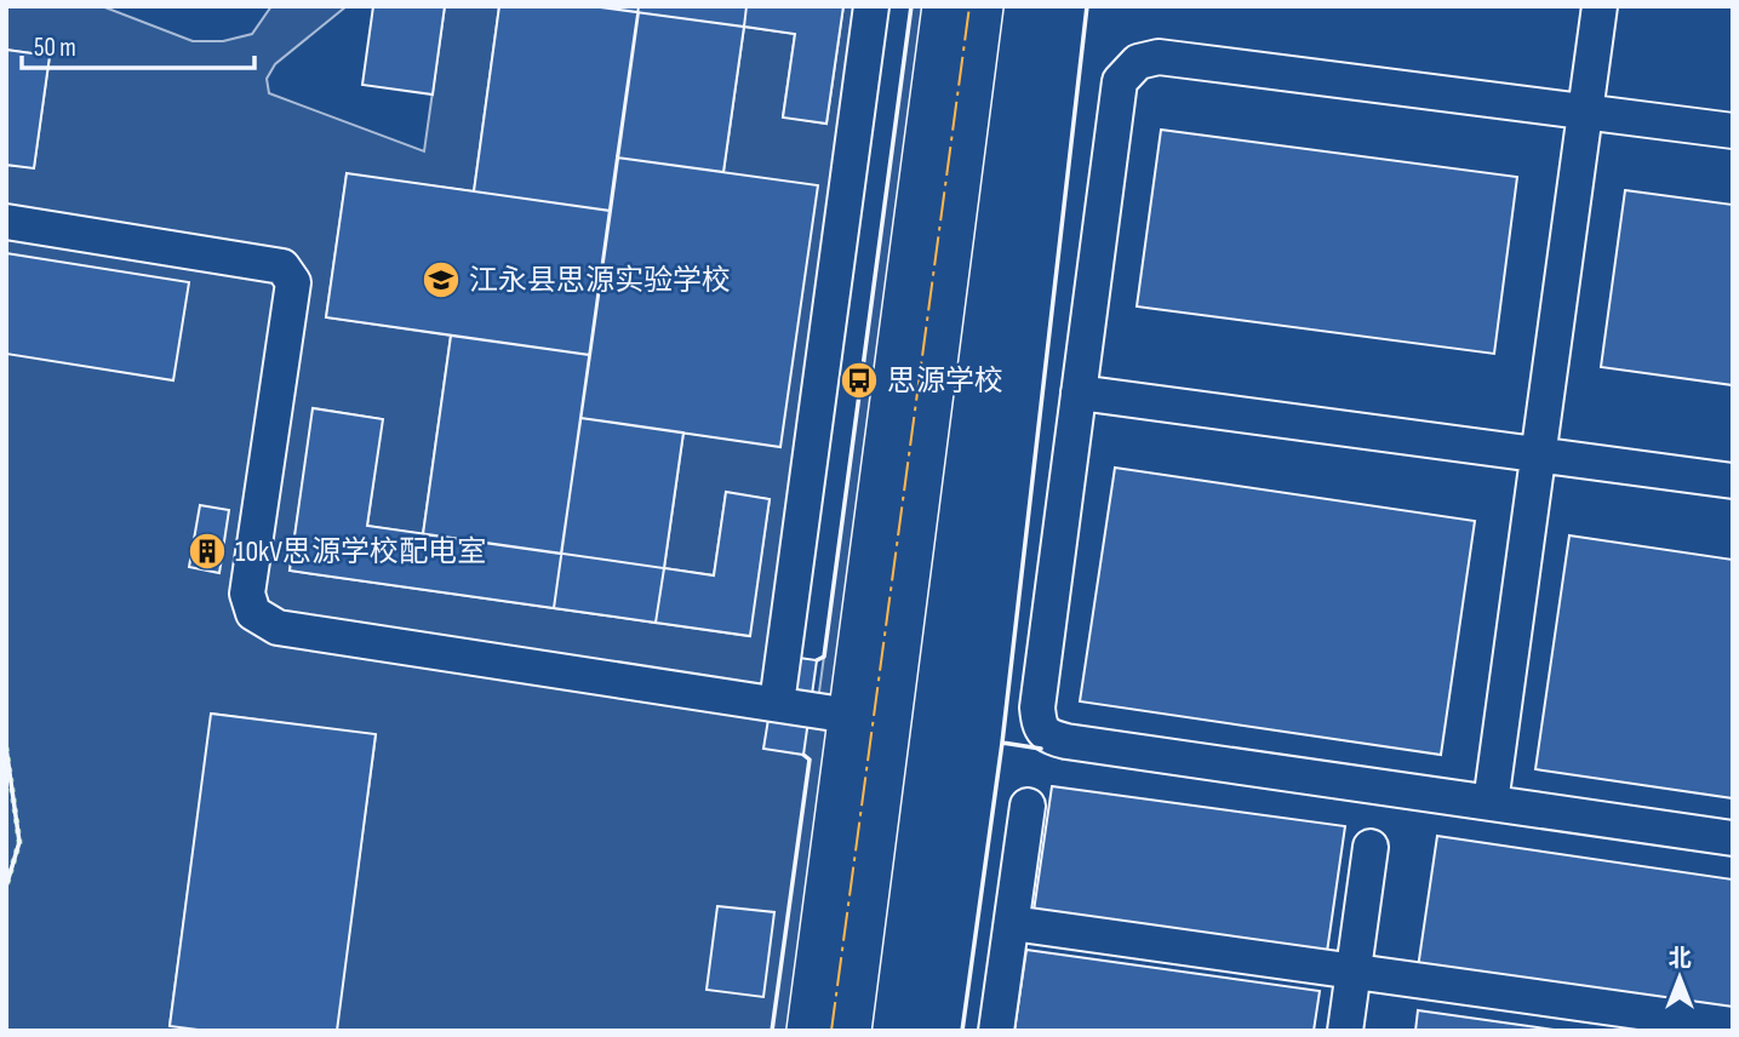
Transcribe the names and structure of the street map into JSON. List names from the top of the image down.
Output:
{
  "places": {
    "school or university": ["江永县思源实验学校"],
    "bus stop": ["思源学校"],
    "building": ["10kV思源学校配电室"]
  },
  "scale_bar": "50 m",
  "north": "top"
}
